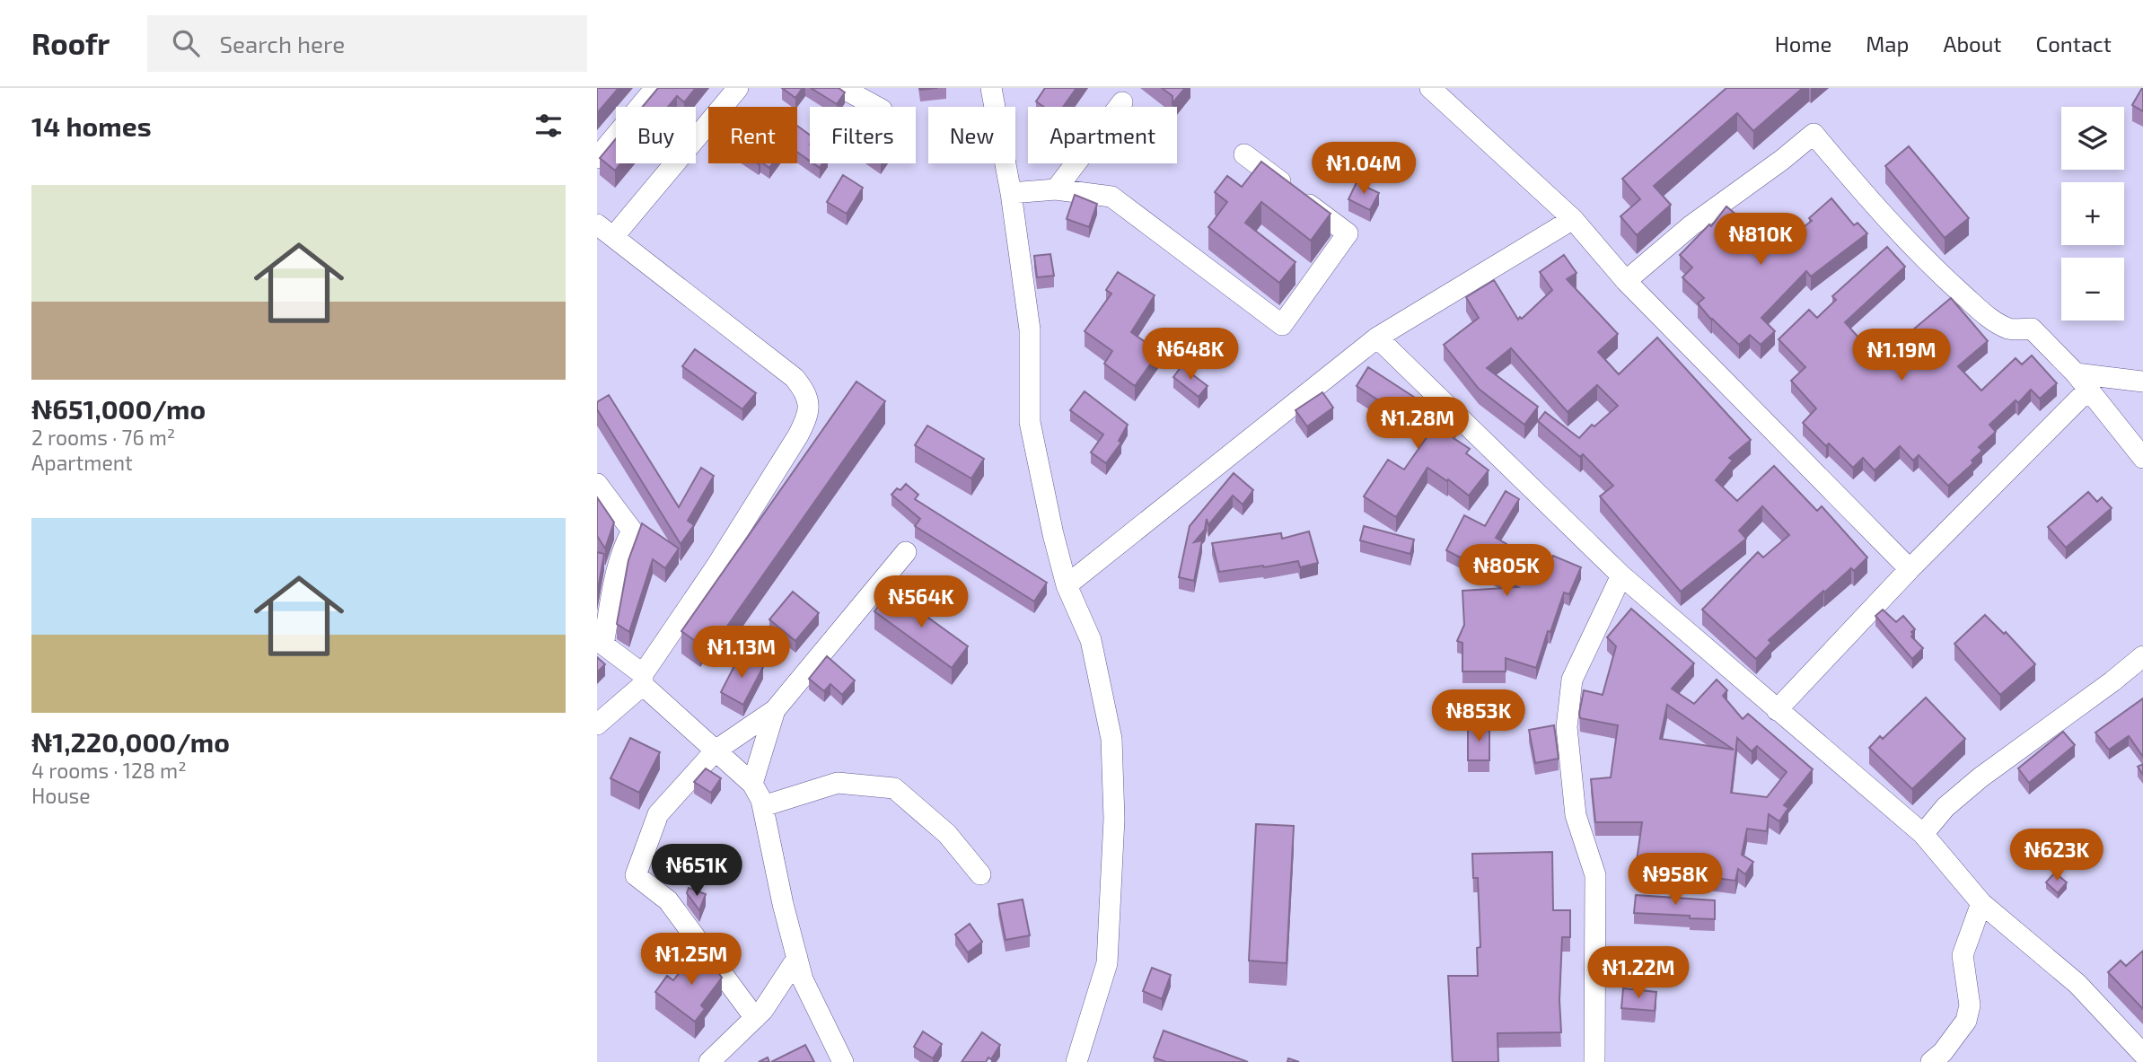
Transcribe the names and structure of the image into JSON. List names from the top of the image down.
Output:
{
  "page": {
    "header": "Roofr",
    "search": "Search here",
    "nav": [
      "Home",
      "Map",
      "About",
      "Contact"
    ],
    "heading": "14 homes",
    "map_buttons": ["+", "−"],
    "chip": [
      "Buy",
      "Rent",
      "Filters",
      "New",
      "Apartment"
    ],
    "price": [
      "₦1.04M",
      "₦810K",
      "₦648K",
      "₦1.19M",
      "₦1.28M",
      "₦805K",
      "₦564K",
      "₦1.13M",
      "₦853K",
      "₦623K",
      "₦651K",
      "₦958K",
      "₦1.25M",
      "₦1.22M"
    ],
    "list": [
      {
        "name": "₦651,000/mo",
        "note": "2 rooms · 76 m² · Apartment"
      },
      {
        "name": "₦1,220,000/mo",
        "note": "4 rooms · 128 m² · House"
      }
    ]
  }
}
